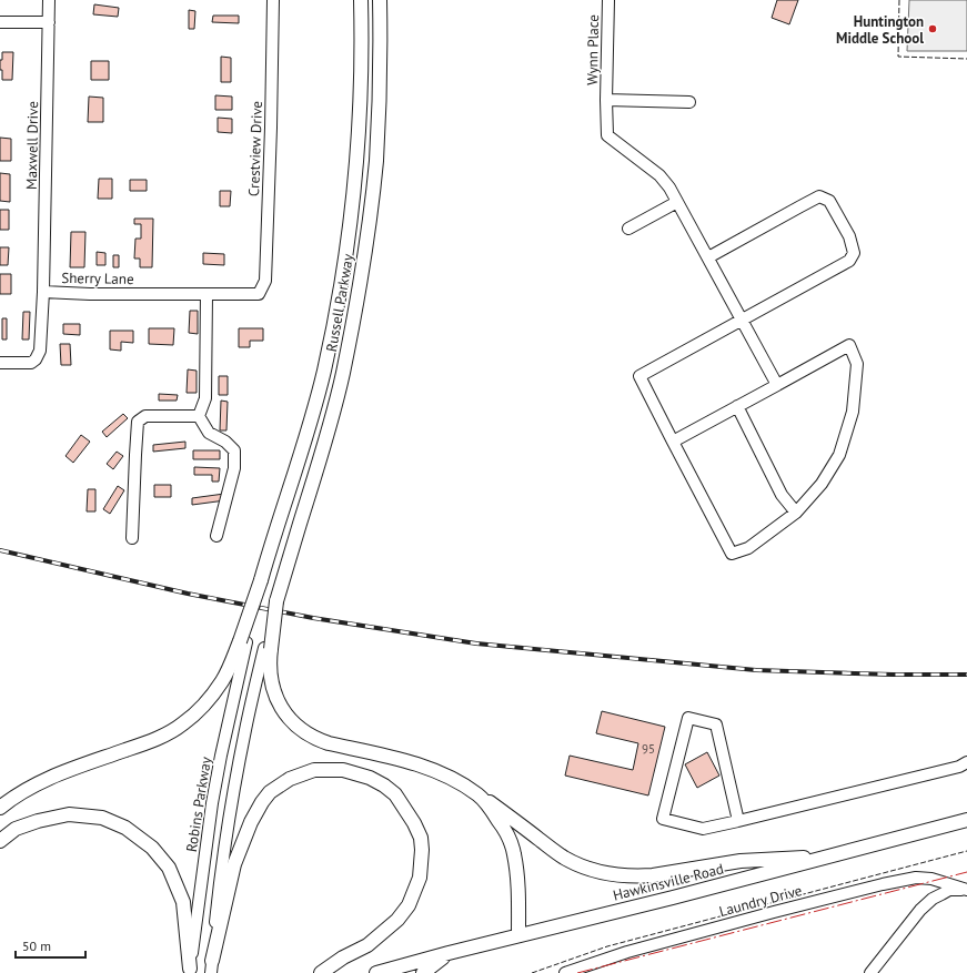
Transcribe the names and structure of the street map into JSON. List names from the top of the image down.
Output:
{
  "streets": {
    "main road": ["Russell Parkway", "Hawkinsville Road"],
    "street": [
      "Wynn Place",
      "Maxwell Drive",
      "Crestview Drive",
      "Sherry Lane",
      "Robins Parkway",
      "Laundry Drive"
    ]
  },
  "crossings": [
    ["Maxwell Drive", "Sherry Lane"],
    ["Crestview Drive", "Sherry Lane"],
    ["Russell Parkway", "Robins Parkway"],
    ["Russell Parkway", "Hawkinsville Road"]
  ],
  "places": ["Huntington Middle School"],
  "house_numbers": ["95"],
  "scale_bar": "50 m"
}
